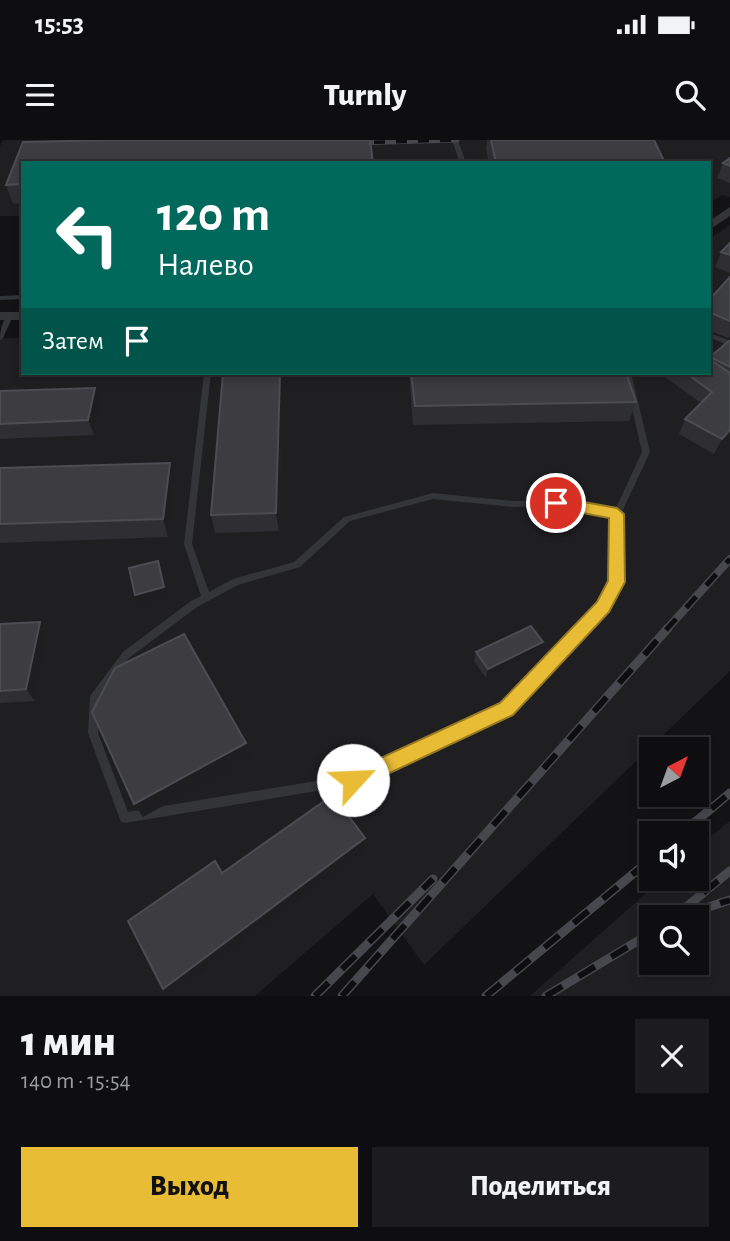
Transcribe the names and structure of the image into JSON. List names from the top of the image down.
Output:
{
  "north": "top right",
  "page": {
    "status": "15:53",
    "header": "Turnly",
    "turn": ["120 m", "Налево"],
    "then": "Затем",
    "heading": ["1 мин", "140 m · 15:54"],
    "buttons": ["Выход", "Поделиться"]
  }
}
